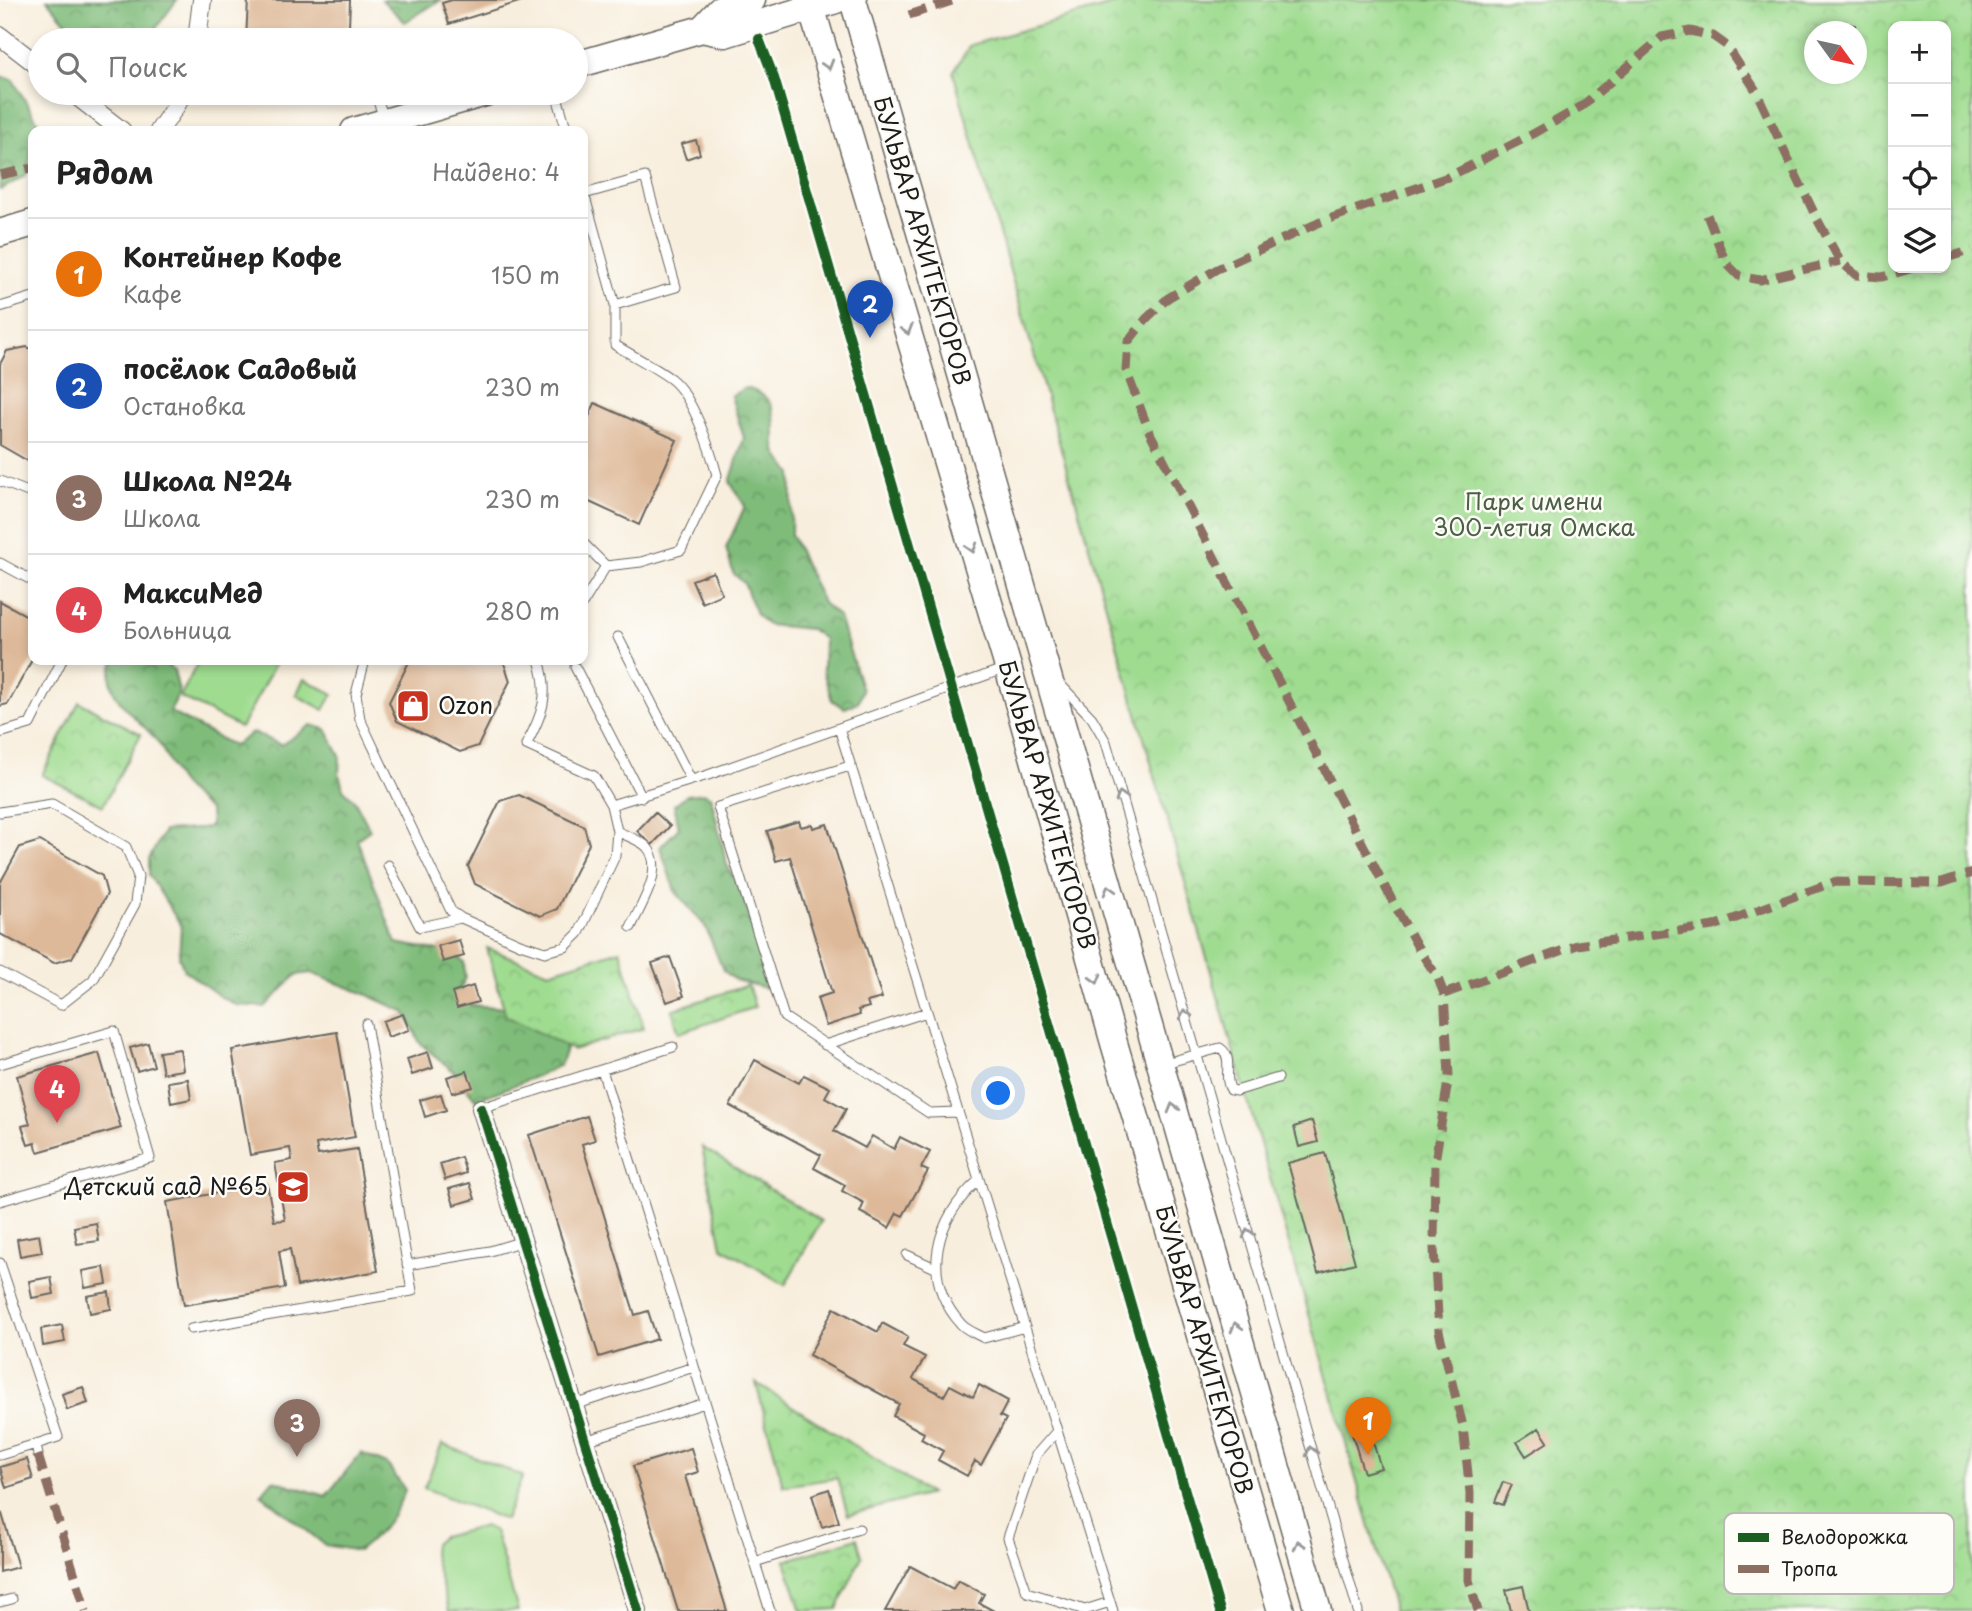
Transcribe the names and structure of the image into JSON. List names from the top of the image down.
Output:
{
  "streets": {
    "main road": ["БУЛЬВАР АРХИТЕКТОРОВ"]
  },
  "parks": ["Парк имени 300-летия Омска"],
  "places": {
    "shop": ["Ozon"],
    "school or university": ["Детский сад №65"]
  },
  "legend": ["Велодорожка", "Тропа"],
  "north": "bottom right",
  "page": {
    "map_buttons": ["+", "−"],
    "search": "Поиск",
    "heading": ["Рядом", "Найдено: 4"],
    "list": [
      {
        "mark": "1",
        "name": "Контейнер Кофе",
        "note": "Кафе",
        "value": "150 m"
      },
      {
        "mark": "2",
        "name": "посёлок Садовый",
        "note": "Остановка",
        "value": "230 m"
      },
      {
        "mark": "3",
        "name": "Школа №24",
        "note": "Школа",
        "value": "230 m"
      },
      {
        "mark": "4",
        "name": "МаксиМед",
        "note": "Больница",
        "value": "280 m"
      }
    ],
    "pins": [
      "2",
      "4",
      "1",
      "3"
    ]
  }
}
